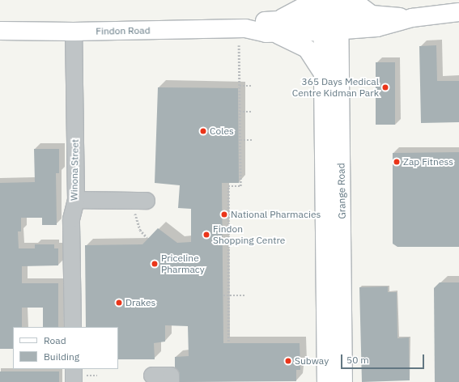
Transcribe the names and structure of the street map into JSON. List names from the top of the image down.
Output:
{
  "streets": {
    "main road": ["Findon Road", "Grange Road"],
    "street": ["Winona Street"]
  },
  "crossings": [
    ["Findon Road", "Winona Street"],
    ["Findon Road", "Grange Road"]
  ],
  "places": [
    "365 Days Medical Centre Kidman Park",
    "Coles",
    "Zap Fitness",
    "National Pharmacies",
    "Findon Shopping Centre",
    "Priceline Pharmacy",
    "Drakes",
    "Subway"
  ],
  "legend": ["Road", "Building"],
  "scale_bar": "50 m"
}
